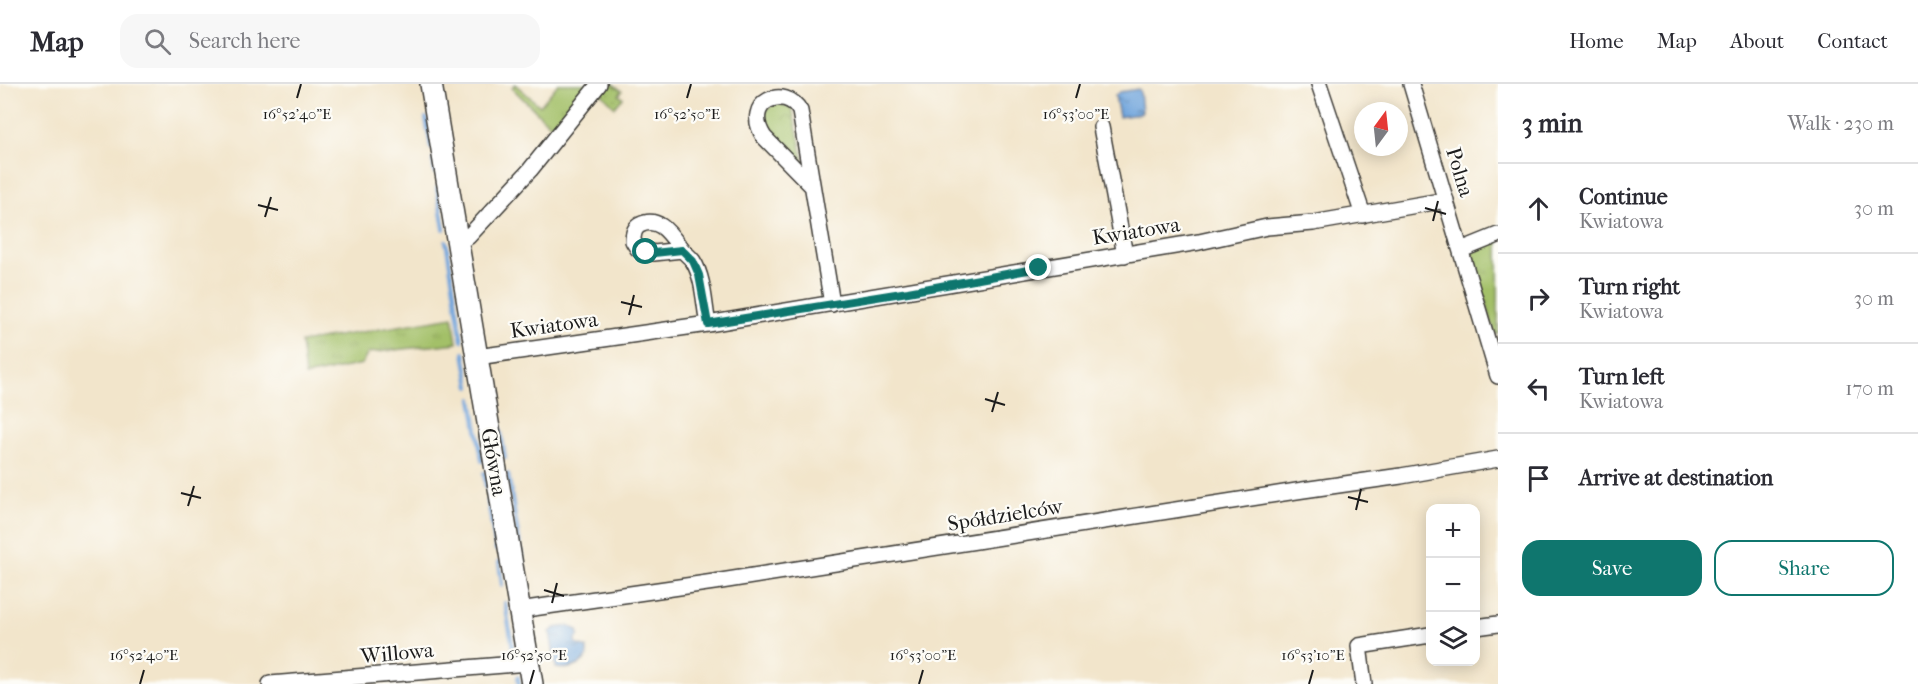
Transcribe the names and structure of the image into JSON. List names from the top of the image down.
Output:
{
  "streets": {
    "street": [
      "Polna",
      "Kwiatowa",
      "Główna",
      "Spółdzielców",
      "Willowa"
    ]
  },
  "crossings": [
    ["Polna", "Kwiatowa"],
    ["Kwiatowa", "Główna"],
    ["Główna", "Spółdzielców"],
    ["Główna", "Willowa"]
  ],
  "north": "top",
  "page": {
    "header": "Map",
    "search": "Search here",
    "nav": [
      "Home",
      "Map",
      "About",
      "Contact"
    ],
    "heading": ["3 min", "Walk · 230 m"],
    "list": [
      ["Continue", "Kwiatowa", "30 m"],
      ["Turn right", "Kwiatowa", "30 m"],
      ["Turn left", "Kwiatowa", "170 m"],
      "Arrive at destination"
    ],
    "map_buttons": ["+", "−"],
    "buttons": ["Save", "Share"]
  },
  "coordinates": [
    "16°52'40\"E",
    "16°53'00\"E",
    "16°52'50\"E",
    "16°53'10\"E"
  ]
}
